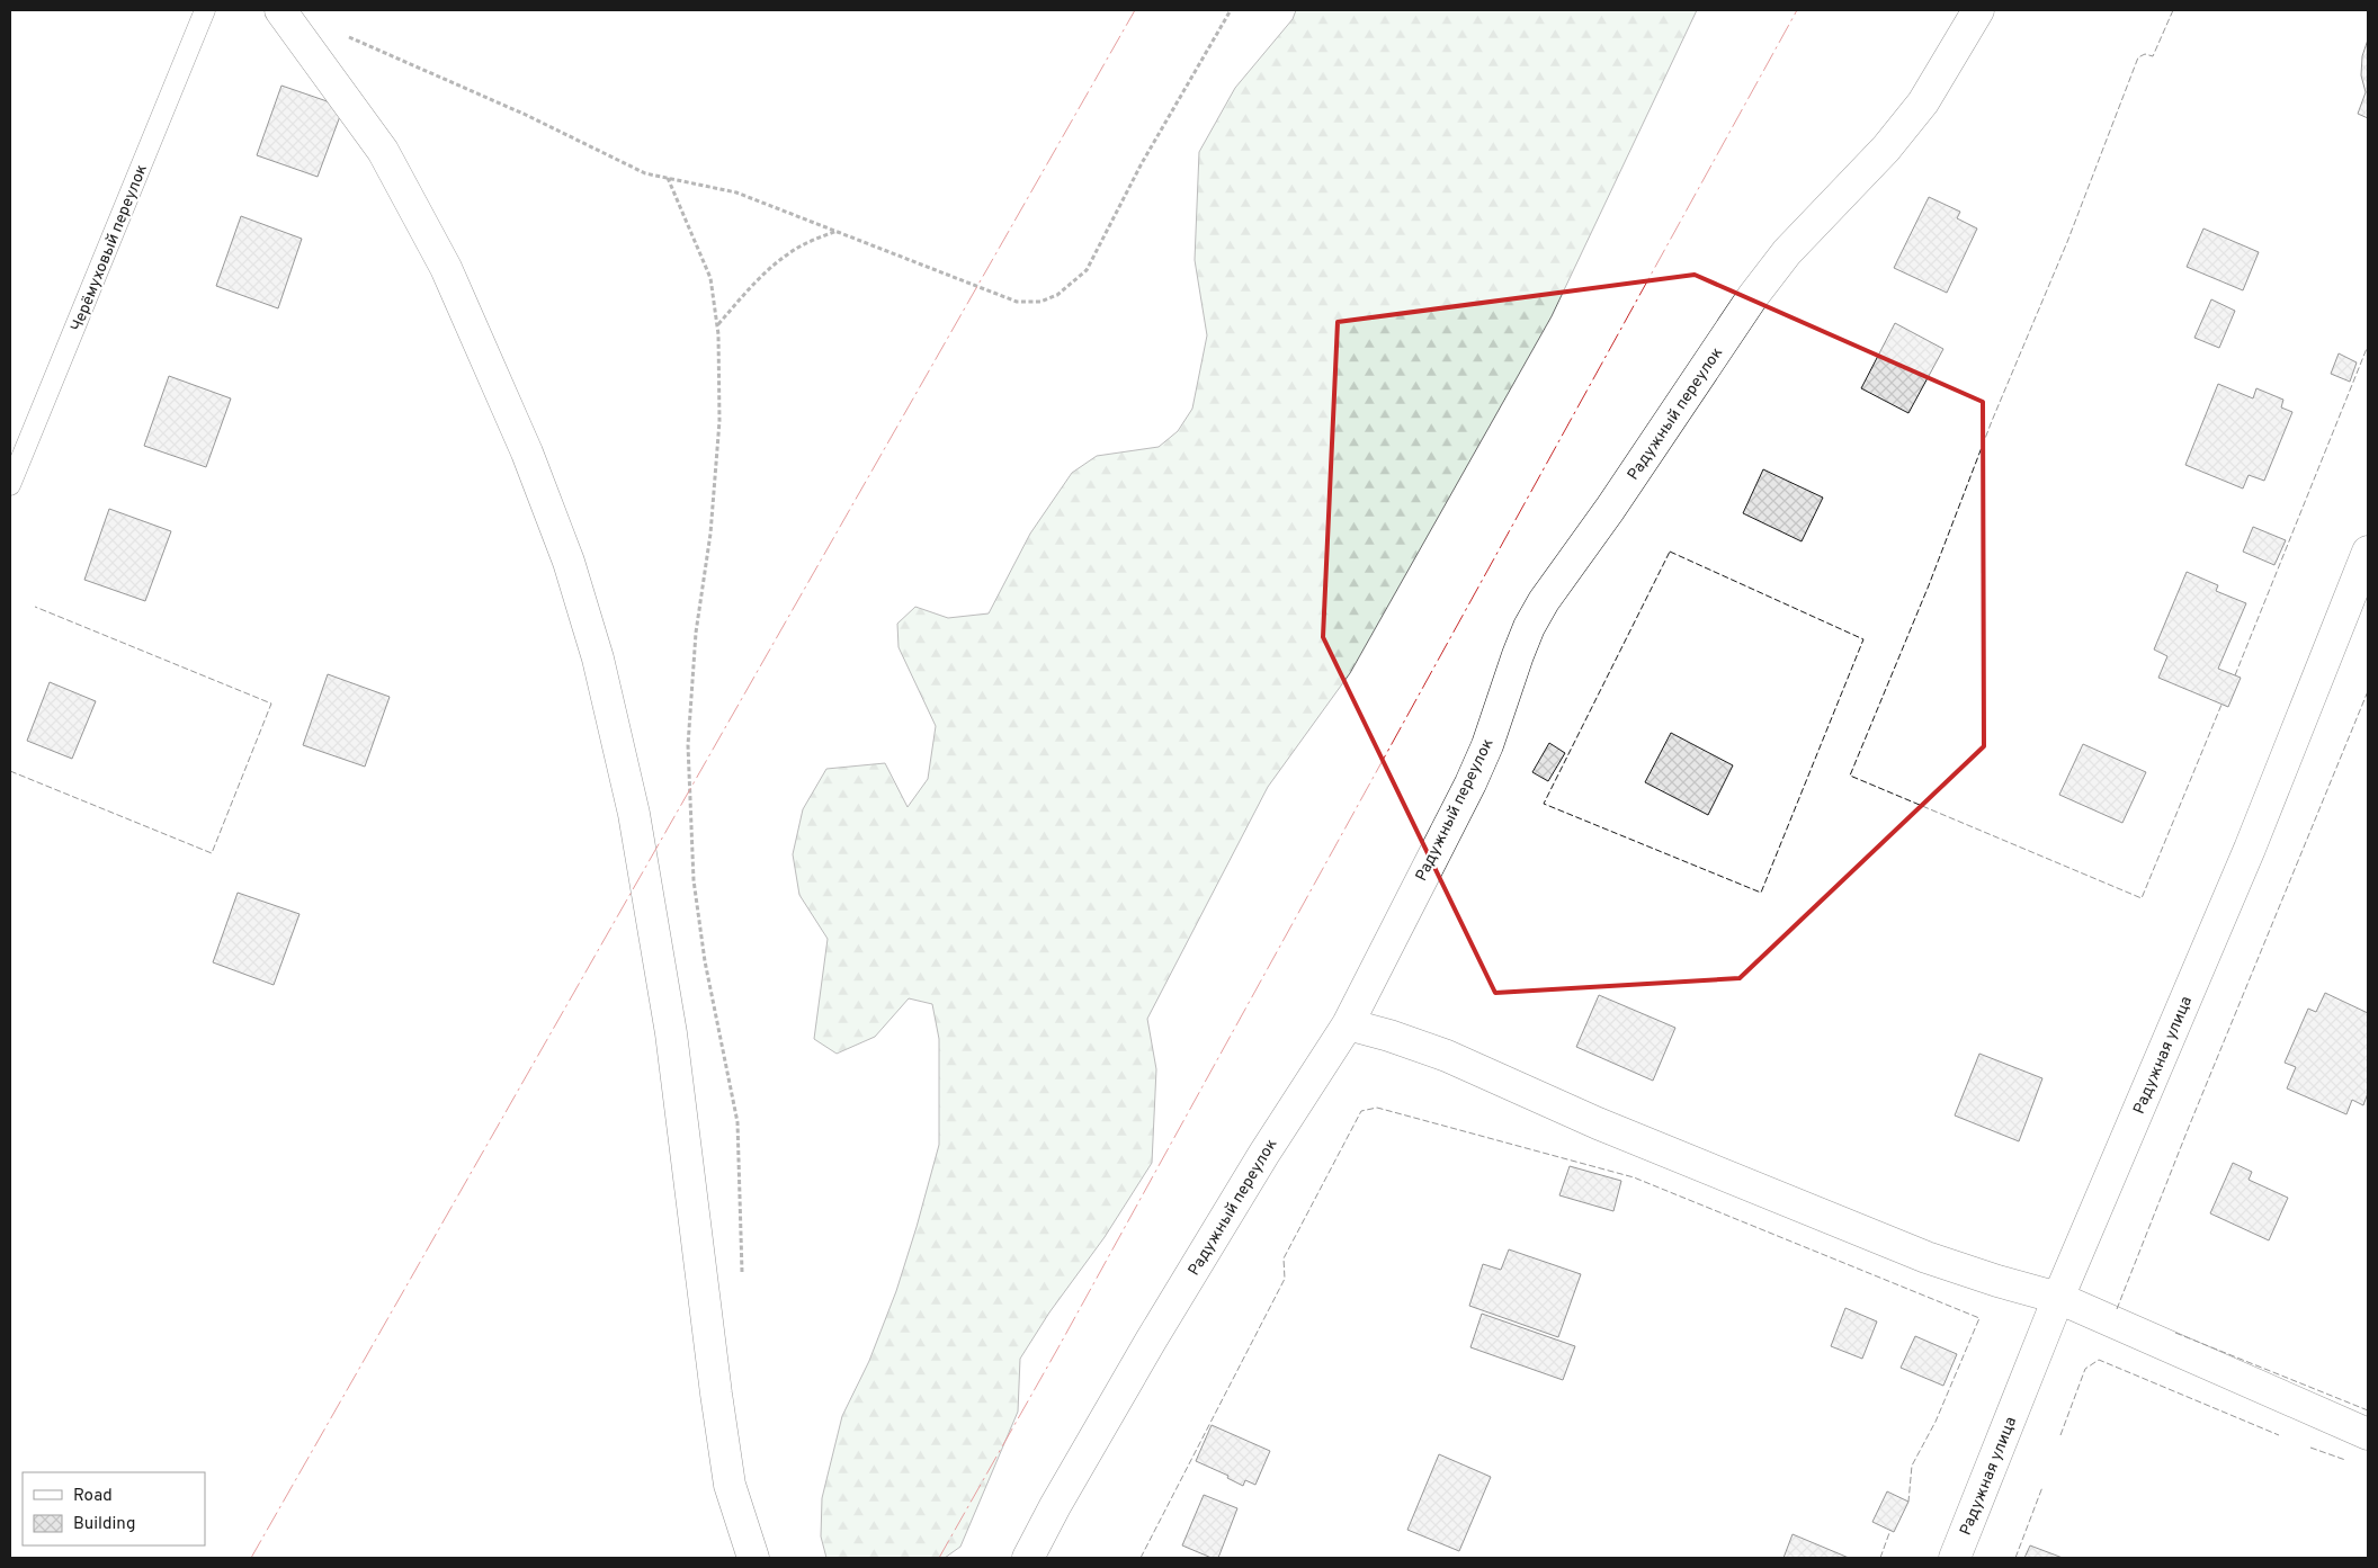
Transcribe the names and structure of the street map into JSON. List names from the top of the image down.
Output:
{
  "streets": {
    "street": ["Радужный переулок", "Радужная улица"],
    "lane": ["Черёмуховый переулок"]
  },
  "legend": ["Road", "Building"]
}
